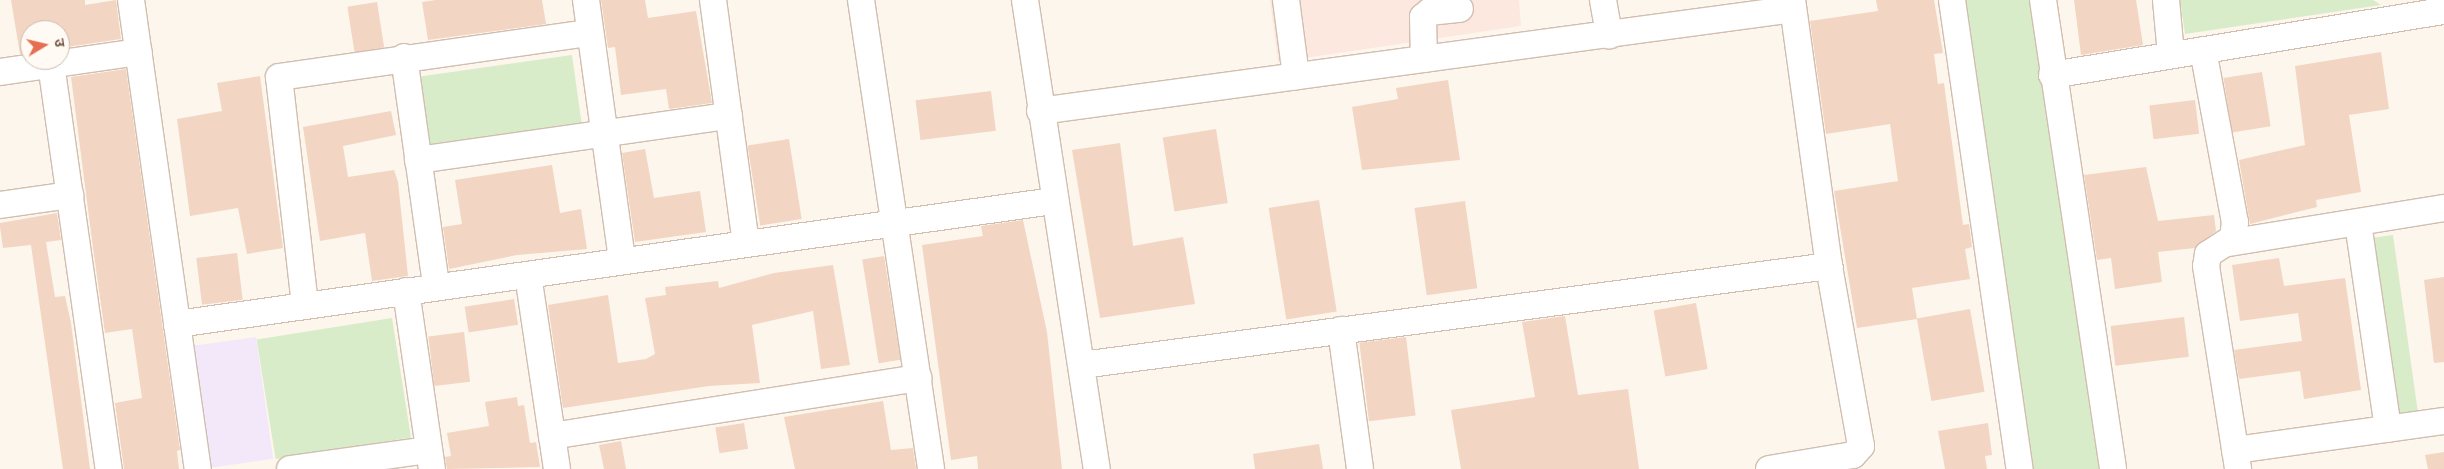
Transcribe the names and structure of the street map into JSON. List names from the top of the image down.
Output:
{
  "north": "right"
}
